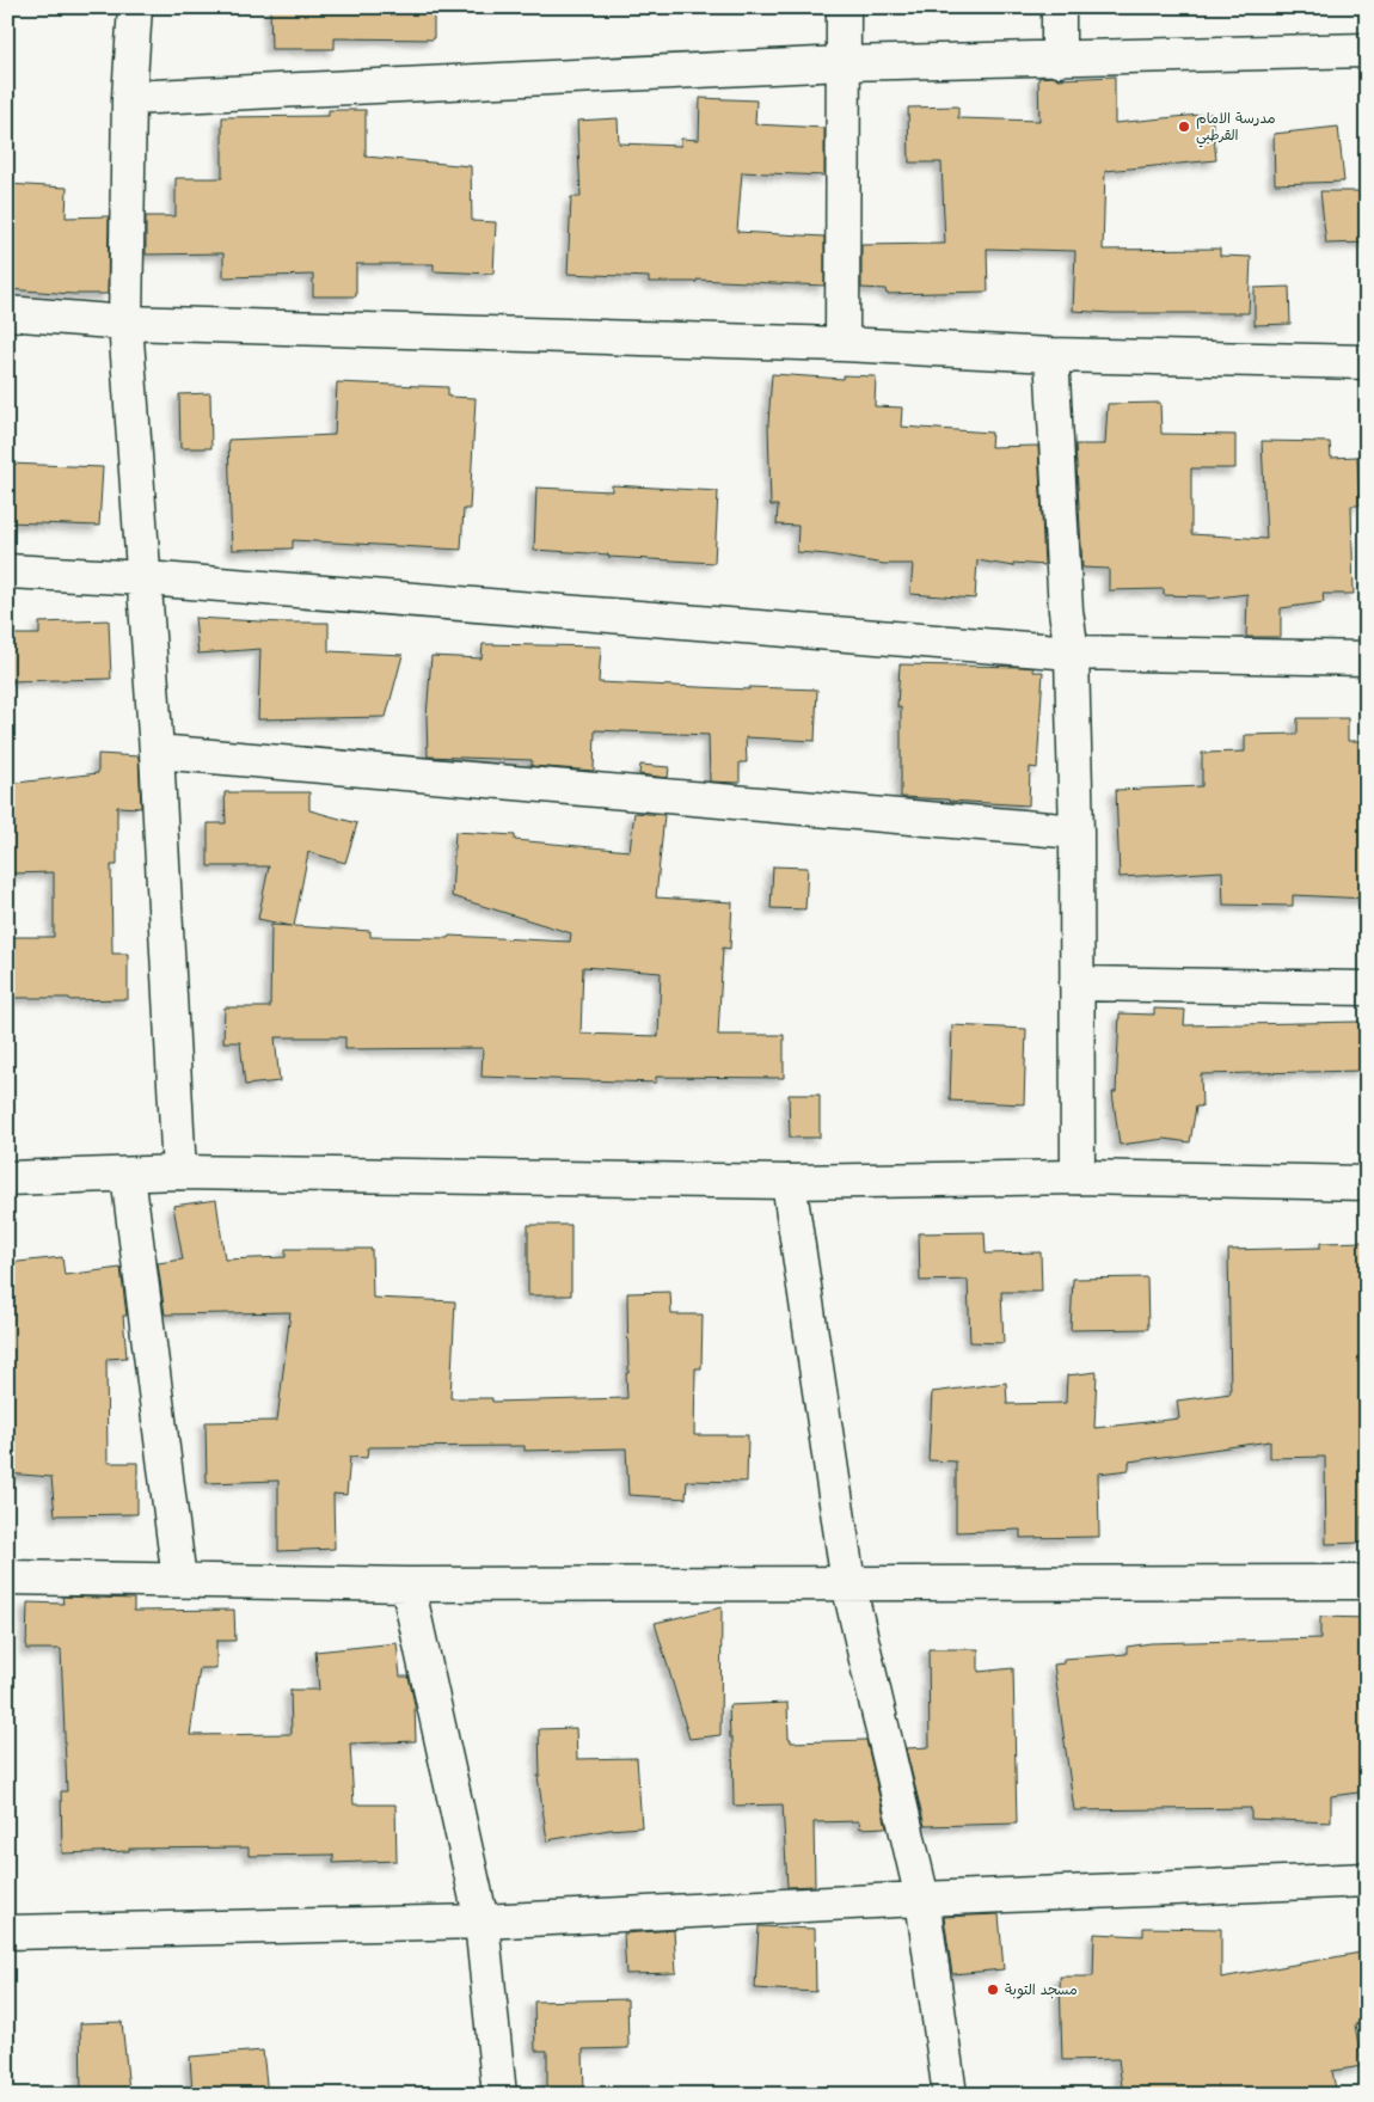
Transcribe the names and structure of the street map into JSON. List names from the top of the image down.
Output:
{
  "places": ["مدرسة الامام القرطبي", "مسجد التوبة"]
}
